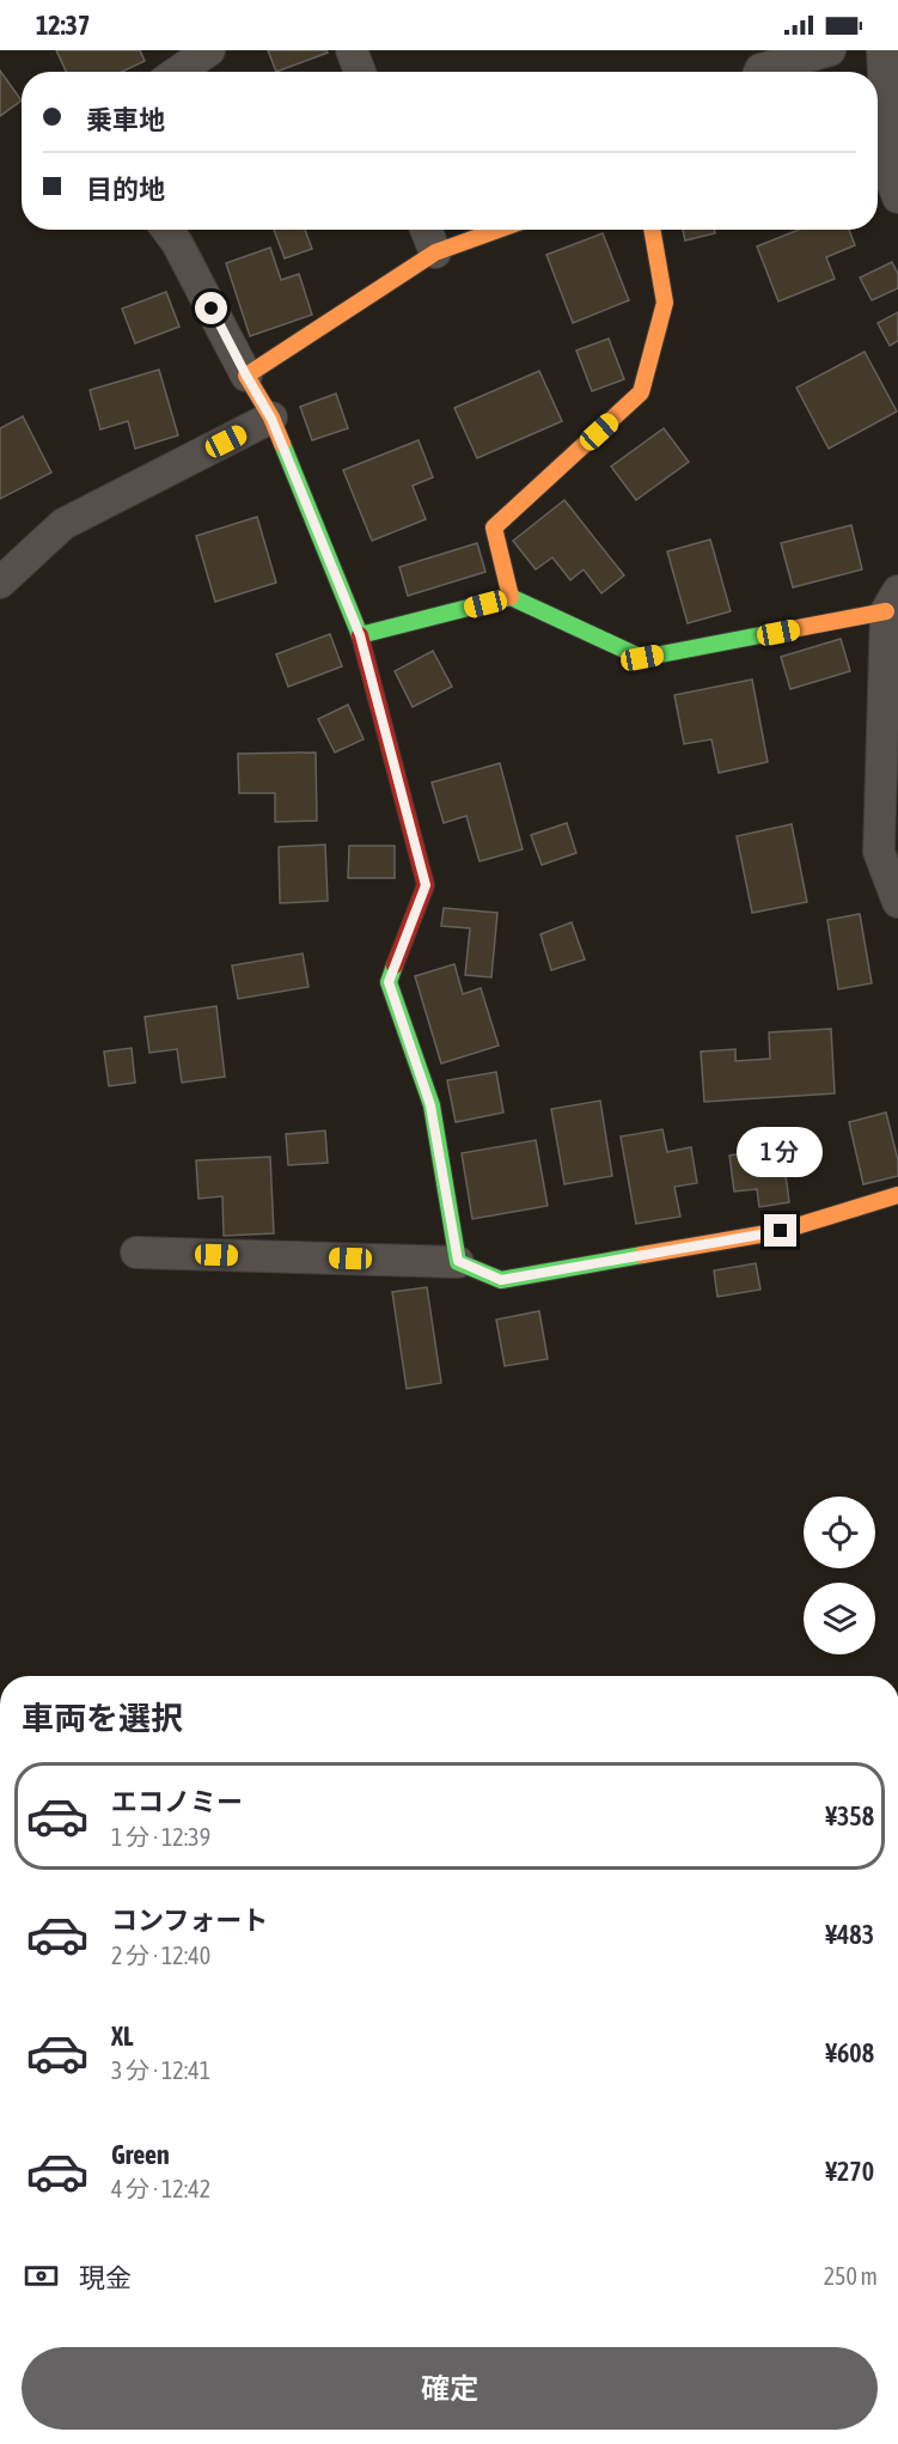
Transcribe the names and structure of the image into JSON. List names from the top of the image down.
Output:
{
  "page": {
    "status": "12:37",
    "banner": ["乗車地", "目的地"],
    "bubble": "1 分",
    "heading": "車両を選択",
    "list": [
      {
        "name": "エコノミー",
        "note": "1 分 · 12:39",
        "value": "¥358"
      },
      {
        "name": "コンフォート",
        "note": "2 分 · 12:40",
        "value": "¥483"
      },
      {
        "name": "XL",
        "note": "3 分 · 12:41",
        "value": "¥608"
      },
      {
        "name": "Green",
        "note": "4 分 · 12:42",
        "value": "¥270"
      }
    ],
    "pay": ["現金", "250 m"],
    "buttons": "確定"
  }
}
